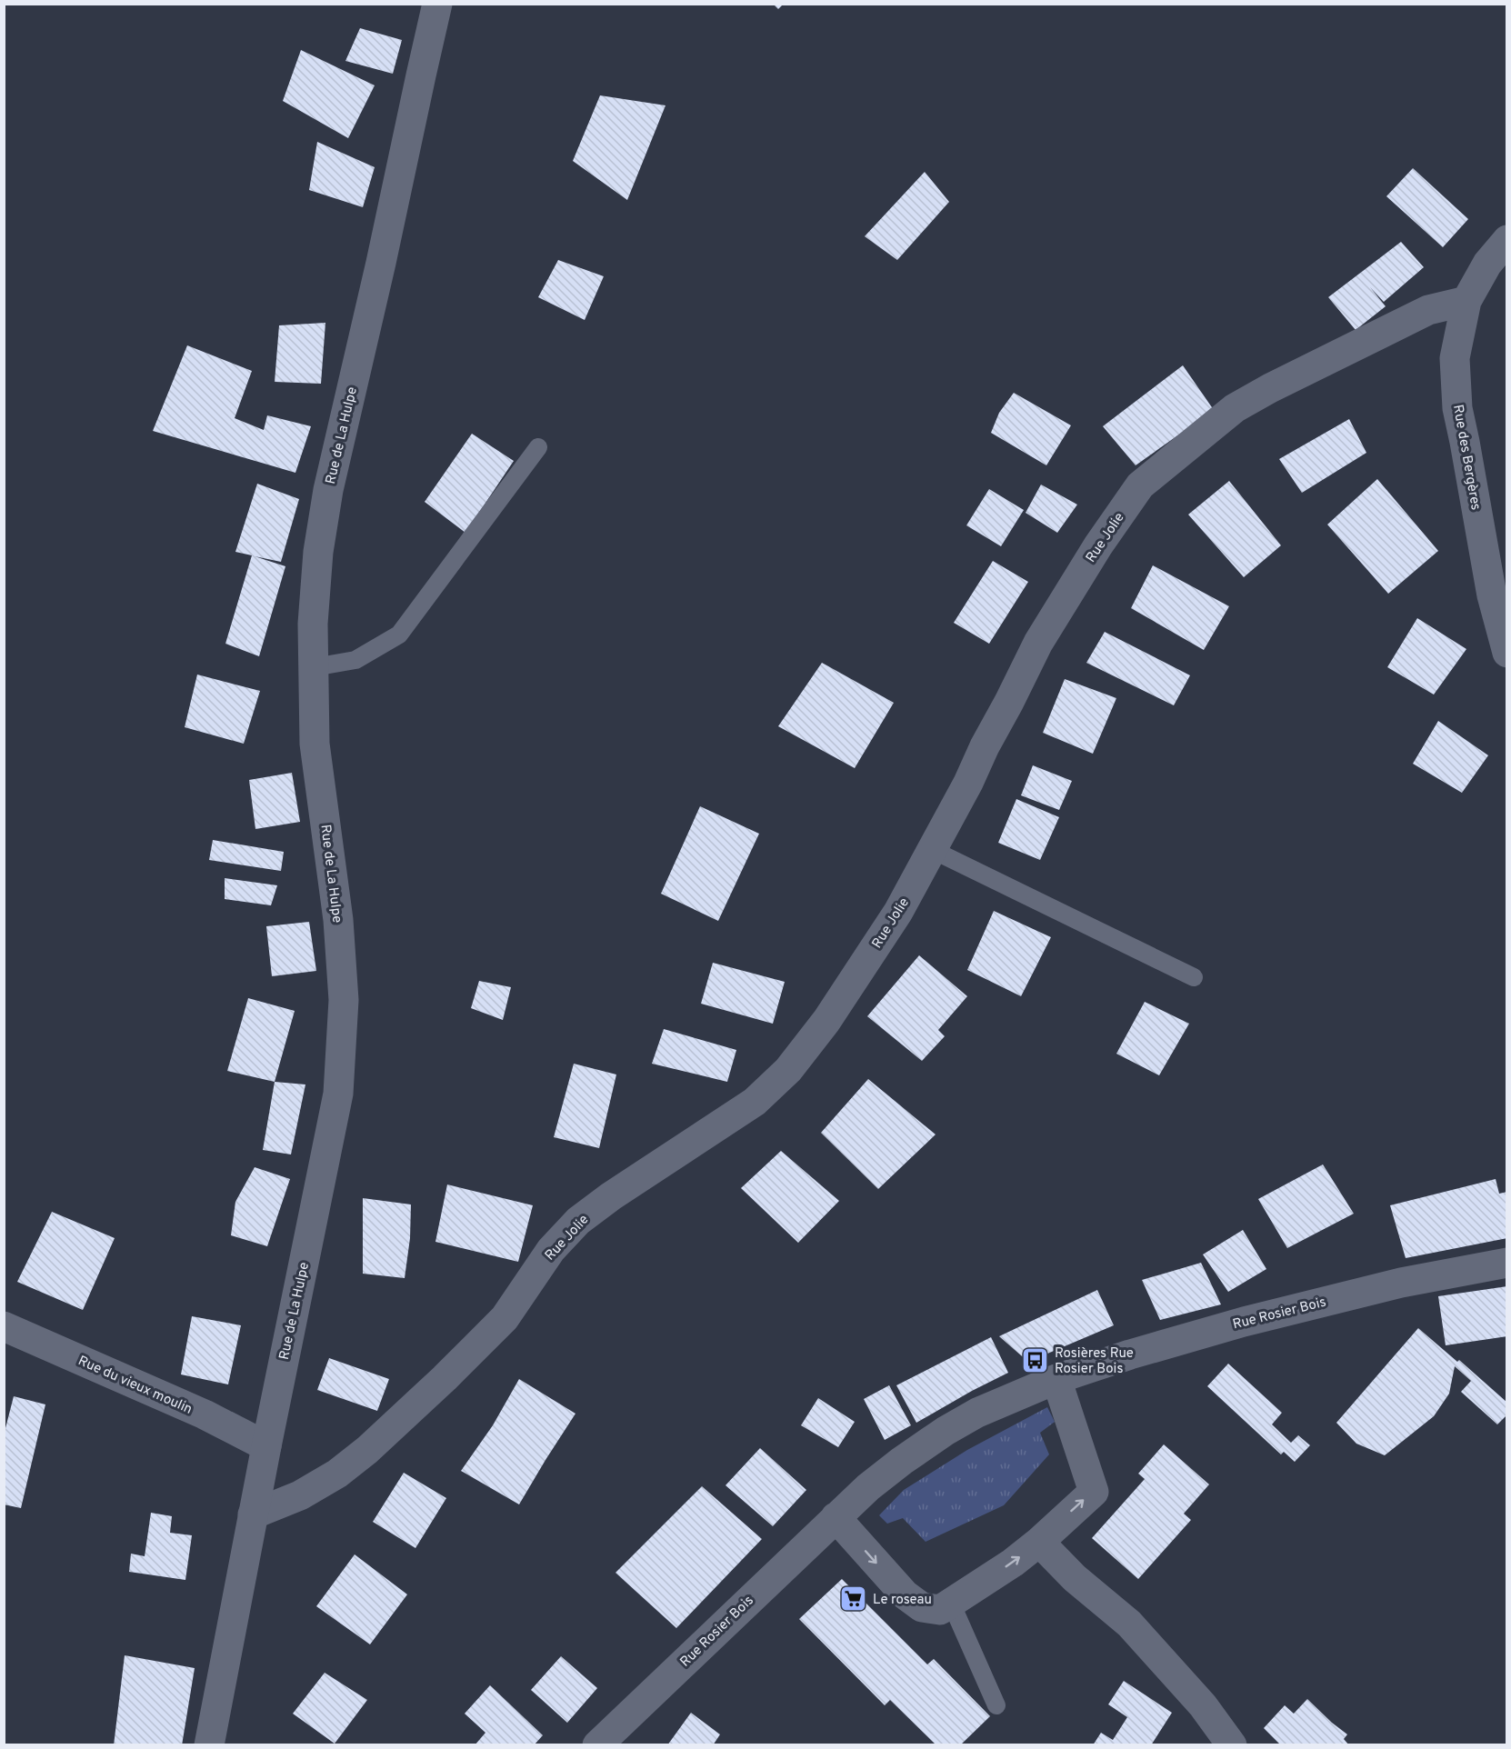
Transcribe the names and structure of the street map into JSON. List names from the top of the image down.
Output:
{
  "streets": {
    "street": [
      "Rue de La Hulpe",
      "Rue des Bergères",
      "Rue Jolie",
      "Rue Rosier Bois",
      "Rue du vieux moulin"
    ]
  },
  "crossings": [
    ["Rue de La Hulpe", "Rue Jolie"],
    ["Rue de La Hulpe", "Rue du vieux moulin"],
    ["Rue des Bergères", "Rue Jolie"]
  ],
  "places": {
    "bus stop": ["Rosières Rue Rosier Bois"],
    "supermarket": ["Le roseau"]
  }
}
